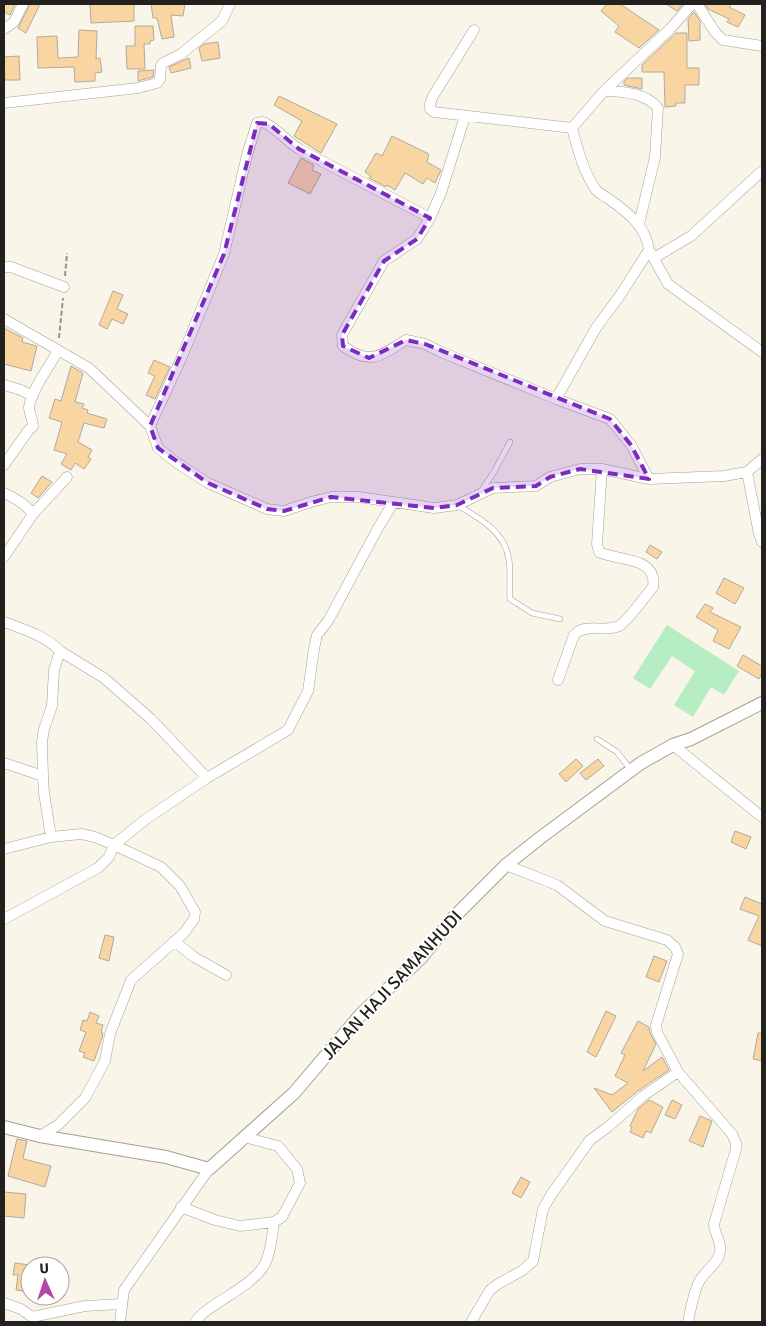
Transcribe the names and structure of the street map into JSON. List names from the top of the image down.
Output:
{
  "streets": {
    "street": ["JALAN HAJI SAMANHUDI"]
  },
  "north": "top"
}
